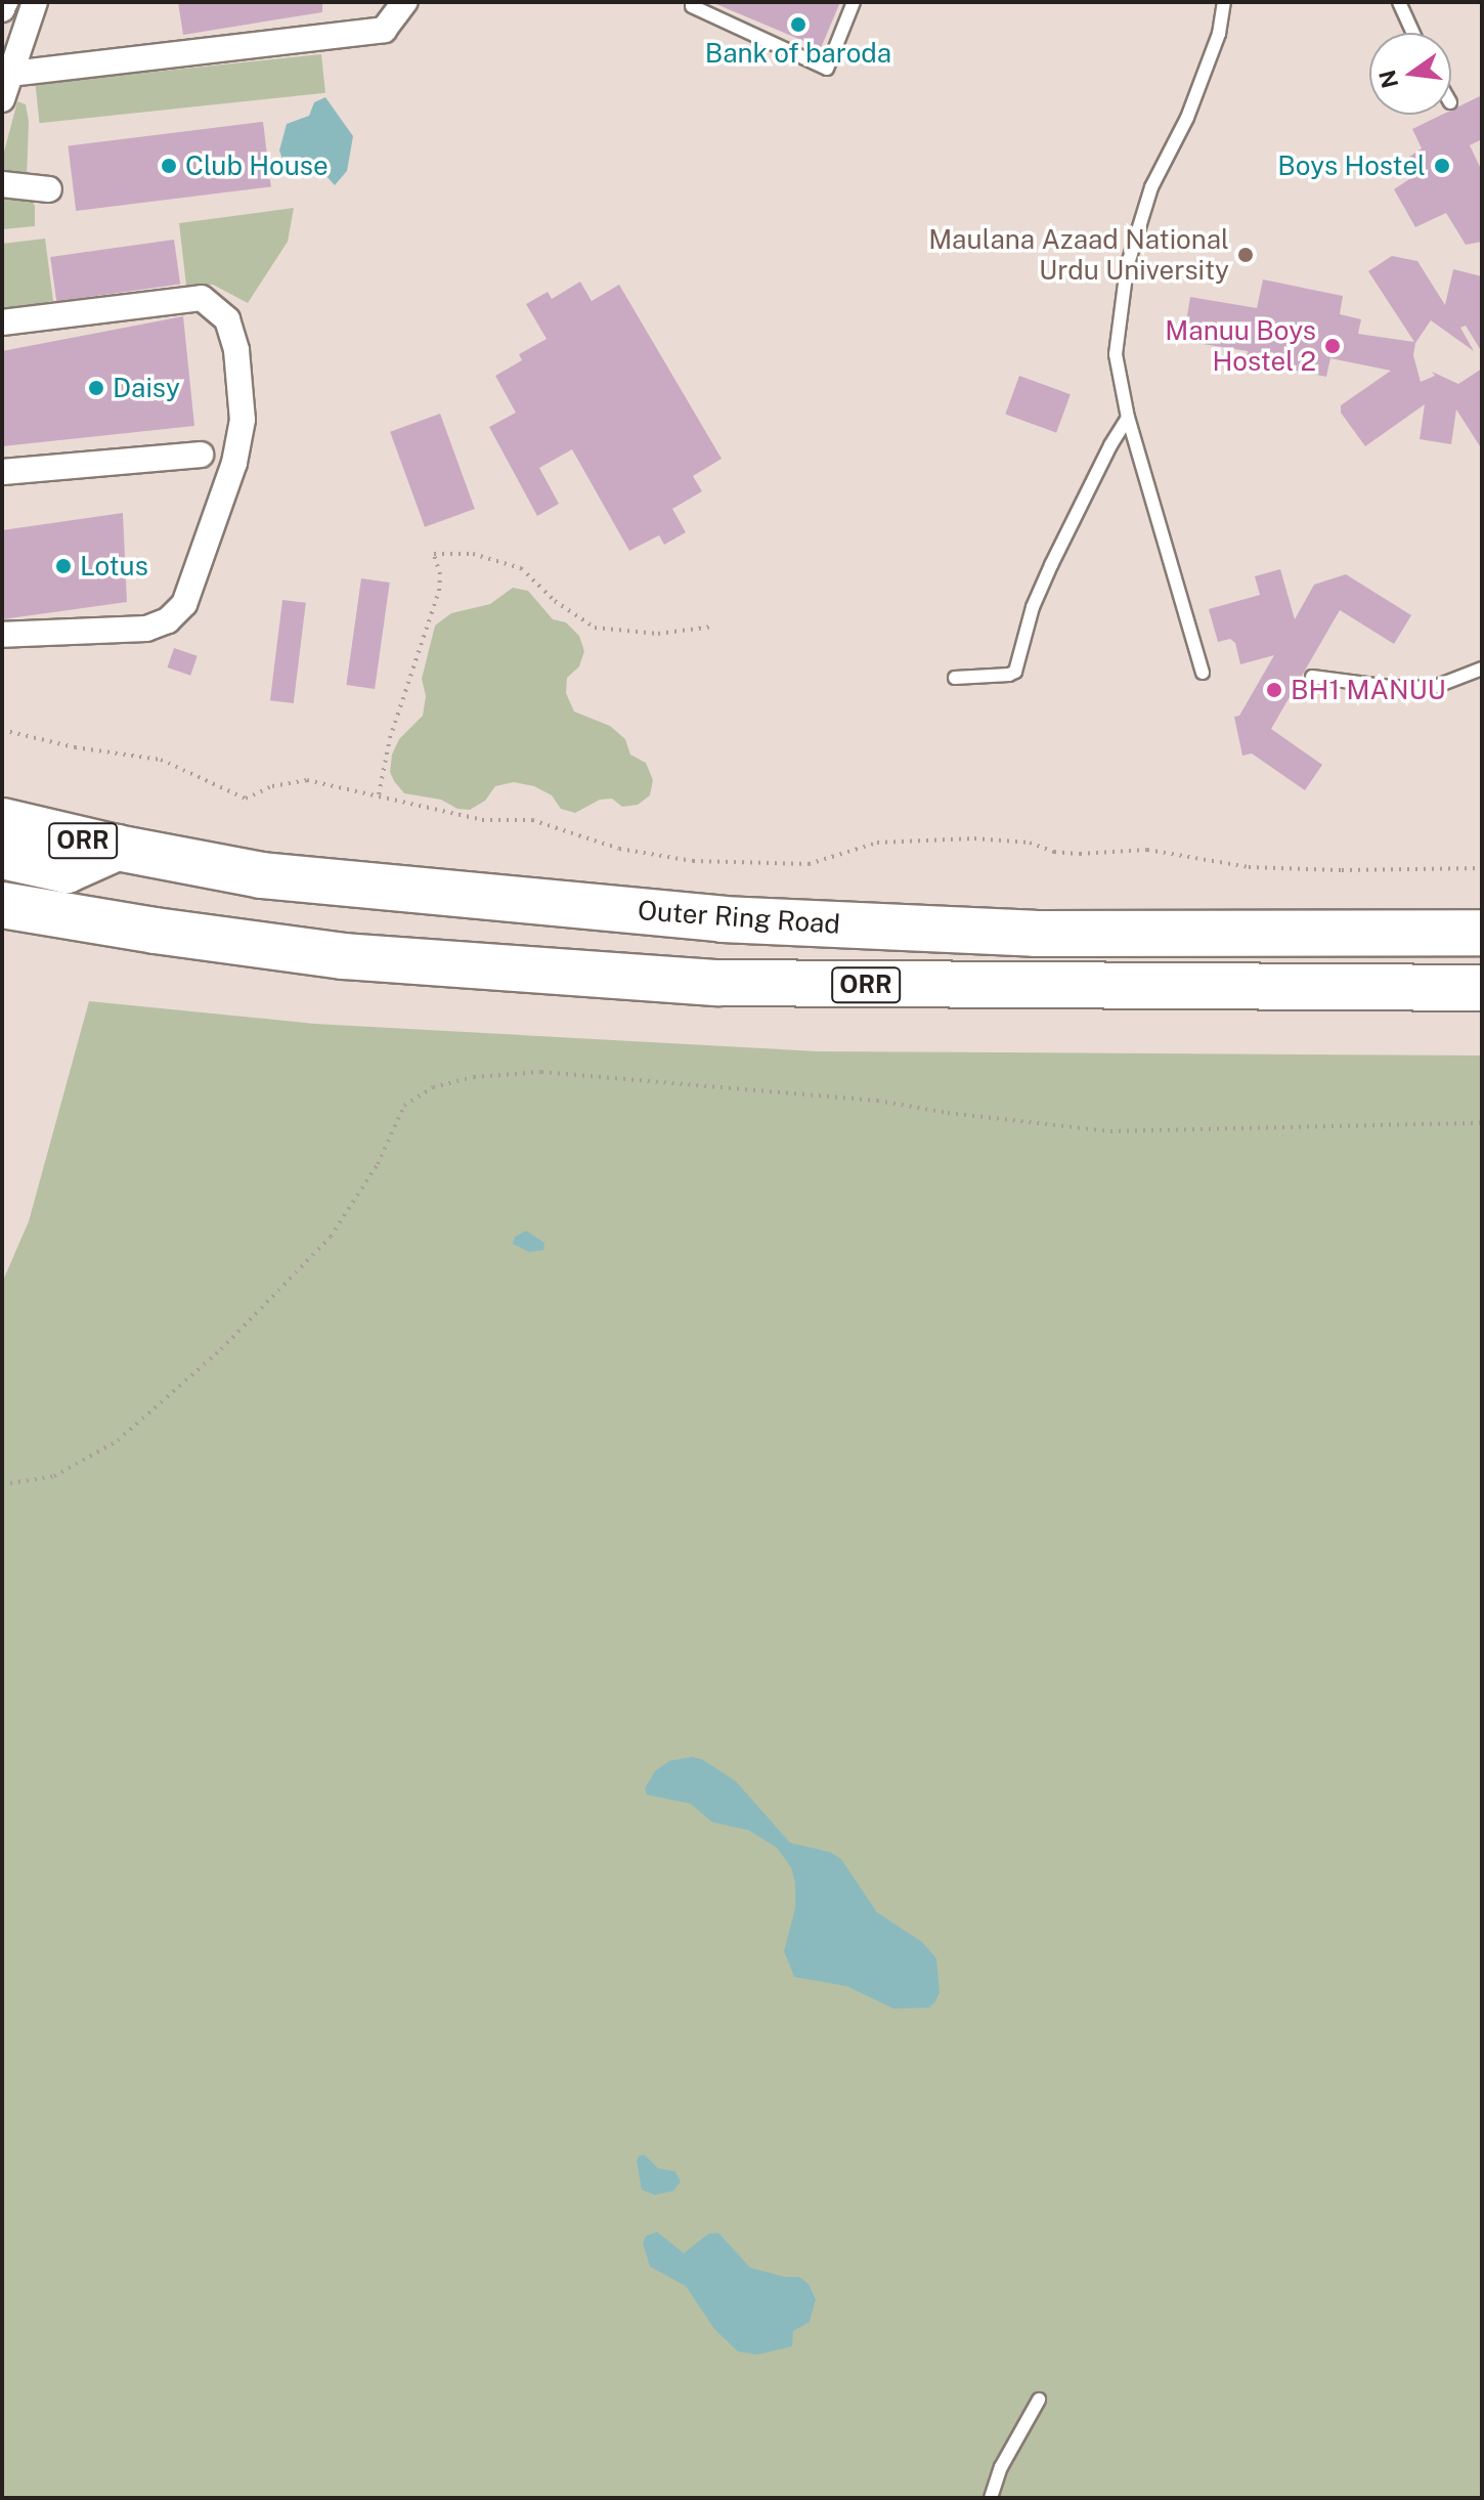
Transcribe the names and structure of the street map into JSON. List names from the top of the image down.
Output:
{
  "streets": {
    "highway": ["ORR", "Outer Ring Road"]
  },
  "places": [
    "Bank of baroda",
    "Club House",
    "Boys Hostel",
    "Maulana Azaad National Urdu University",
    "Manuu Boys Hostel 2",
    "Daisy",
    "Lotus",
    "BH1 MANUU"
  ],
  "north": "left"
}
